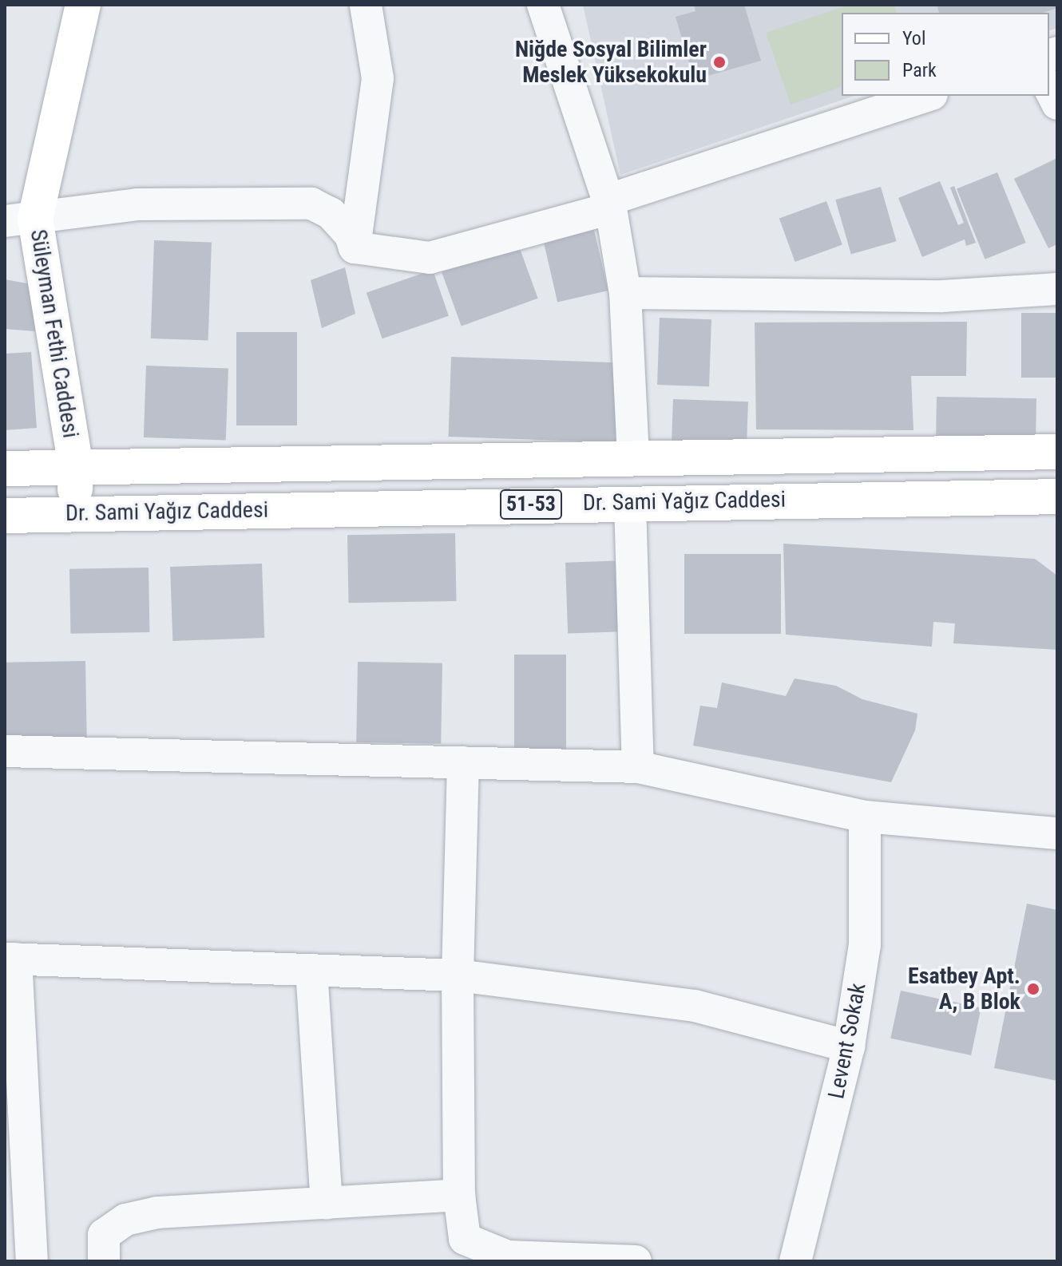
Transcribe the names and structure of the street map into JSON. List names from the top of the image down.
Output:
{
  "streets": {
    "main road": ["Süleyman Fethi Caddesi", "Dr. Sami Yağız Caddesi", "51-53"],
    "street": ["Levent Sokak"]
  },
  "crossings": [
    ["Süleyman Fethi Caddesi", "Dr. Sami Yağız Caddesi"]
  ],
  "places": ["Niğde Sosyal Bilimler Meslek Yüksekokulu", "Esatbey Apt. A, B Blok"],
  "legend": ["Yol", "Park"]
}
